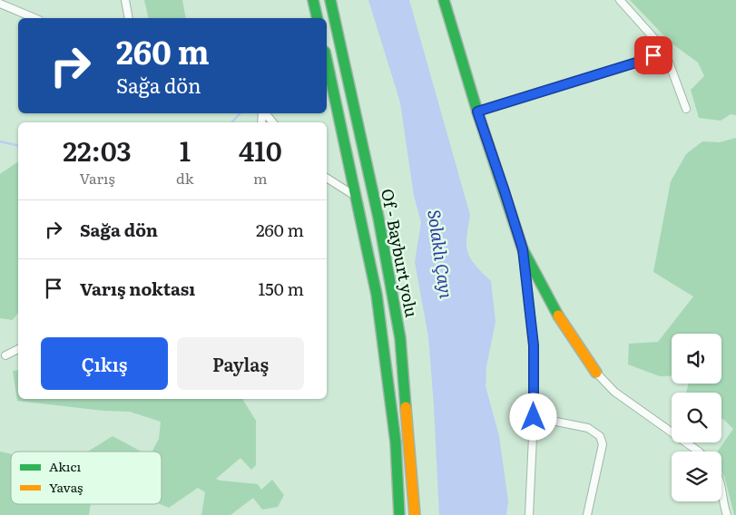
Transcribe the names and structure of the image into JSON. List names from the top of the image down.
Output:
{
  "streets": {
    "main road": ["Of - Bayburt yolu"]
  },
  "water": ["Solaklı Çayı"],
  "legend": ["Akıcı", "Yavaş"],
  "page": {
    "turn": ["260 m", "Sağa dön"],
    "eta": [
      "22:03",
      "Varış",
      "1",
      "dk",
      "410",
      "m"
    ],
    "list": [
      {
        "name": "Sağa dön",
        "value": "260 m"
      },
      {
        "name": "Varış noktası",
        "value": "150 m"
      }
    ],
    "buttons": ["Çıkış", "Paylaş"]
  }
}
